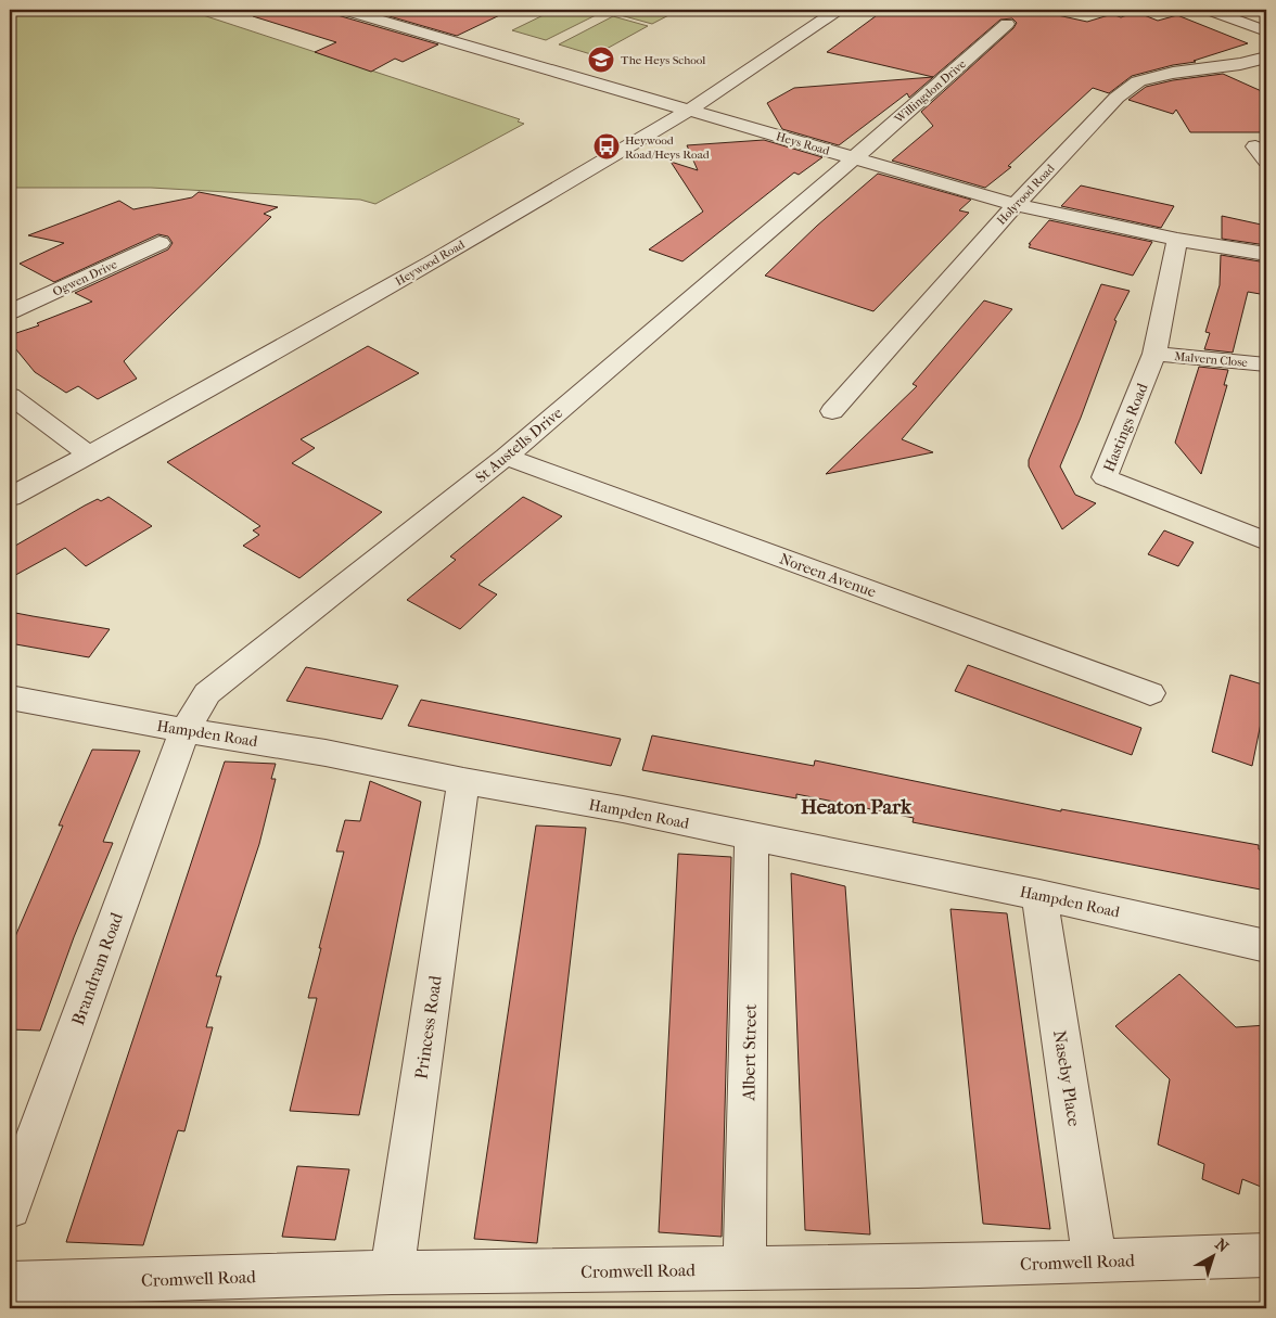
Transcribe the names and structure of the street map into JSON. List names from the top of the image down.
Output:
{
  "streets": {
    "street": [
      "Willingdon Drive",
      "Heys Road",
      "Holyrood Road",
      "Heywood Road",
      "Ogwen Drive",
      "Malvern Close",
      "Hastings Road",
      "St Austells Drive",
      "Noreen Avenue",
      "Hampden Road",
      "Brandram Road",
      "Princess Road",
      "Albert Street",
      "Naseby Place",
      "Cromwell Road"
    ]
  },
  "crossings": [
    ["Willingdon Drive", "Heys Road"],
    ["Willingdon Drive", "St Austells Drive"],
    ["Heys Road", "Holyrood Road"],
    ["Heys Road", "Heywood Road"],
    ["Heys Road", "Hastings Road"],
    ["Heys Road", "St Austells Drive"],
    ["Malvern Close", "Hastings Road"],
    ["St Austells Drive", "Noreen Avenue"],
    ["St Austells Drive", "Hampden Road"],
    ["St Austells Drive", "Brandram Road"],
    ["Hampden Road", "Brandram Road"],
    ["Hampden Road", "Princess Road"],
    ["Hampden Road", "Albert Street"],
    ["Hampden Road", "Naseby Place"],
    ["Princess Road", "Cromwell Road"],
    ["Albert Street", "Cromwell Road"],
    ["Naseby Place", "Cromwell Road"]
  ],
  "districts": ["Heaton Park"],
  "places": {
    "school or university": ["The Heys School"],
    "bus stop": ["Heywood Road/Heys Road"]
  },
  "north": "top right"
}
